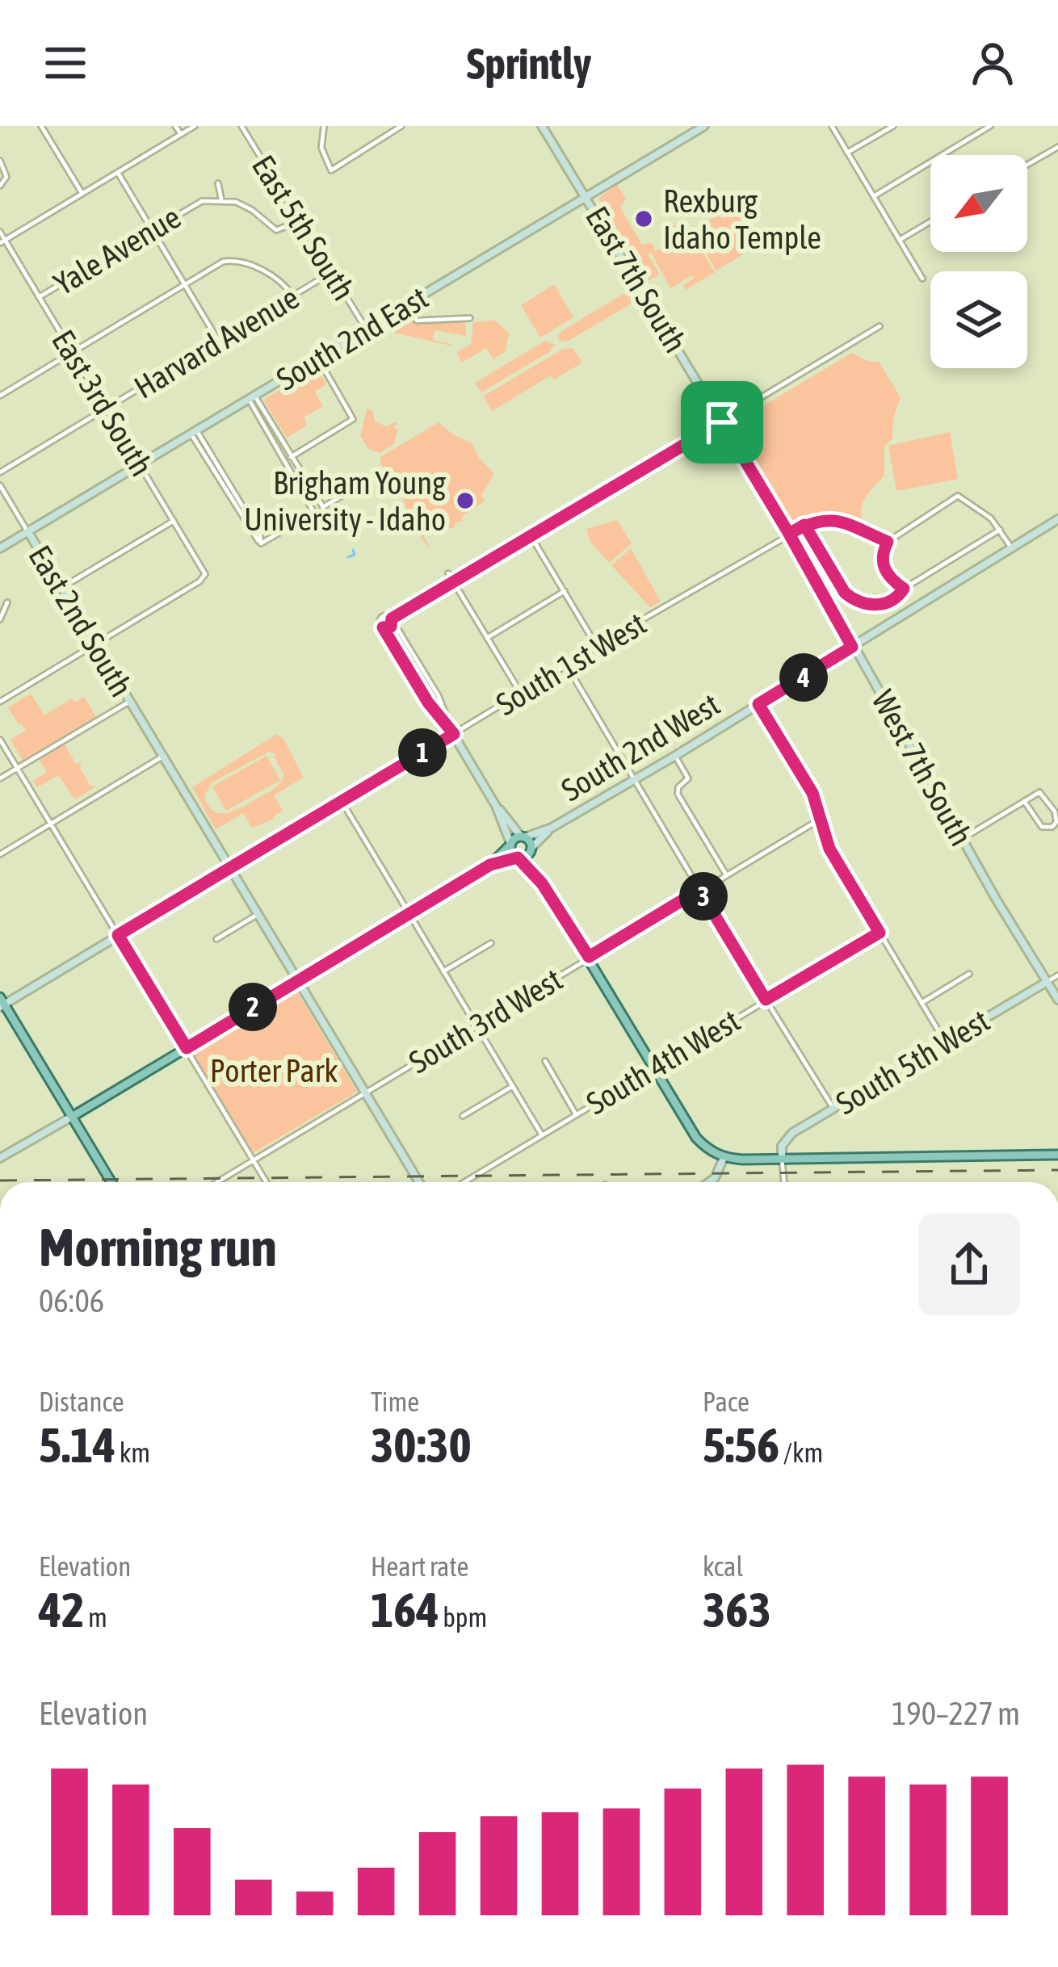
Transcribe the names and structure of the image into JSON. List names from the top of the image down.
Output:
{
  "streets": {
    "street": [
      "East 5th South",
      "Yale Avenue",
      "East 7th South",
      "South 2nd East",
      "Harvard Avenue",
      "East 3rd South",
      "East 2nd South",
      "South 1st West",
      "South 2nd West",
      "West 7th South",
      "South 3rd West",
      "South 4th West",
      "South 5th West"
    ]
  },
  "crossings": [
    ["East 5th South", "Yale Avenue"],
    ["East 5th South", "South 2nd East"],
    ["East 5th South", "Harvard Avenue"],
    ["Yale Avenue", "East 3rd South"],
    ["East 7th South", "South 2nd East"],
    ["East 7th South", "South 1st West"],
    ["East 7th South", "West 7th South"],
    ["South 2nd East", "East 3rd South"],
    ["South 2nd East", "East 2nd South"],
    ["Harvard Avenue", "East 3rd South"],
    ["East 3rd South", "East 2nd South"],
    ["East 2nd South", "South 1st West"],
    ["East 2nd South", "South 3rd West"],
    ["South 1st West", "West 7th South"],
    ["South 2nd West", "West 7th South"],
    ["West 7th South", "South 5th West"]
  ],
  "parks": ["Porter Park"],
  "places": ["Rexburg Idaho Temple", "Brigham Young University - Idaho"],
  "north": "bottom left",
  "page": {
    "header": "Sprintly",
    "pins": [
      "4",
      "1",
      "3",
      "2"
    ],
    "heading": ["Morning run", "06:06"],
    "stats": [
      ["Distance", "5.14 km"],
      ["Time", "30:30"],
      ["Pace", "5:56 /km"],
      ["Elevation", "42 m"],
      ["Heart rate", "164 bpm"],
      ["kcal", "363"]
    ],
    "chart": ["Elevation", "190–227 m"]
  }
}
